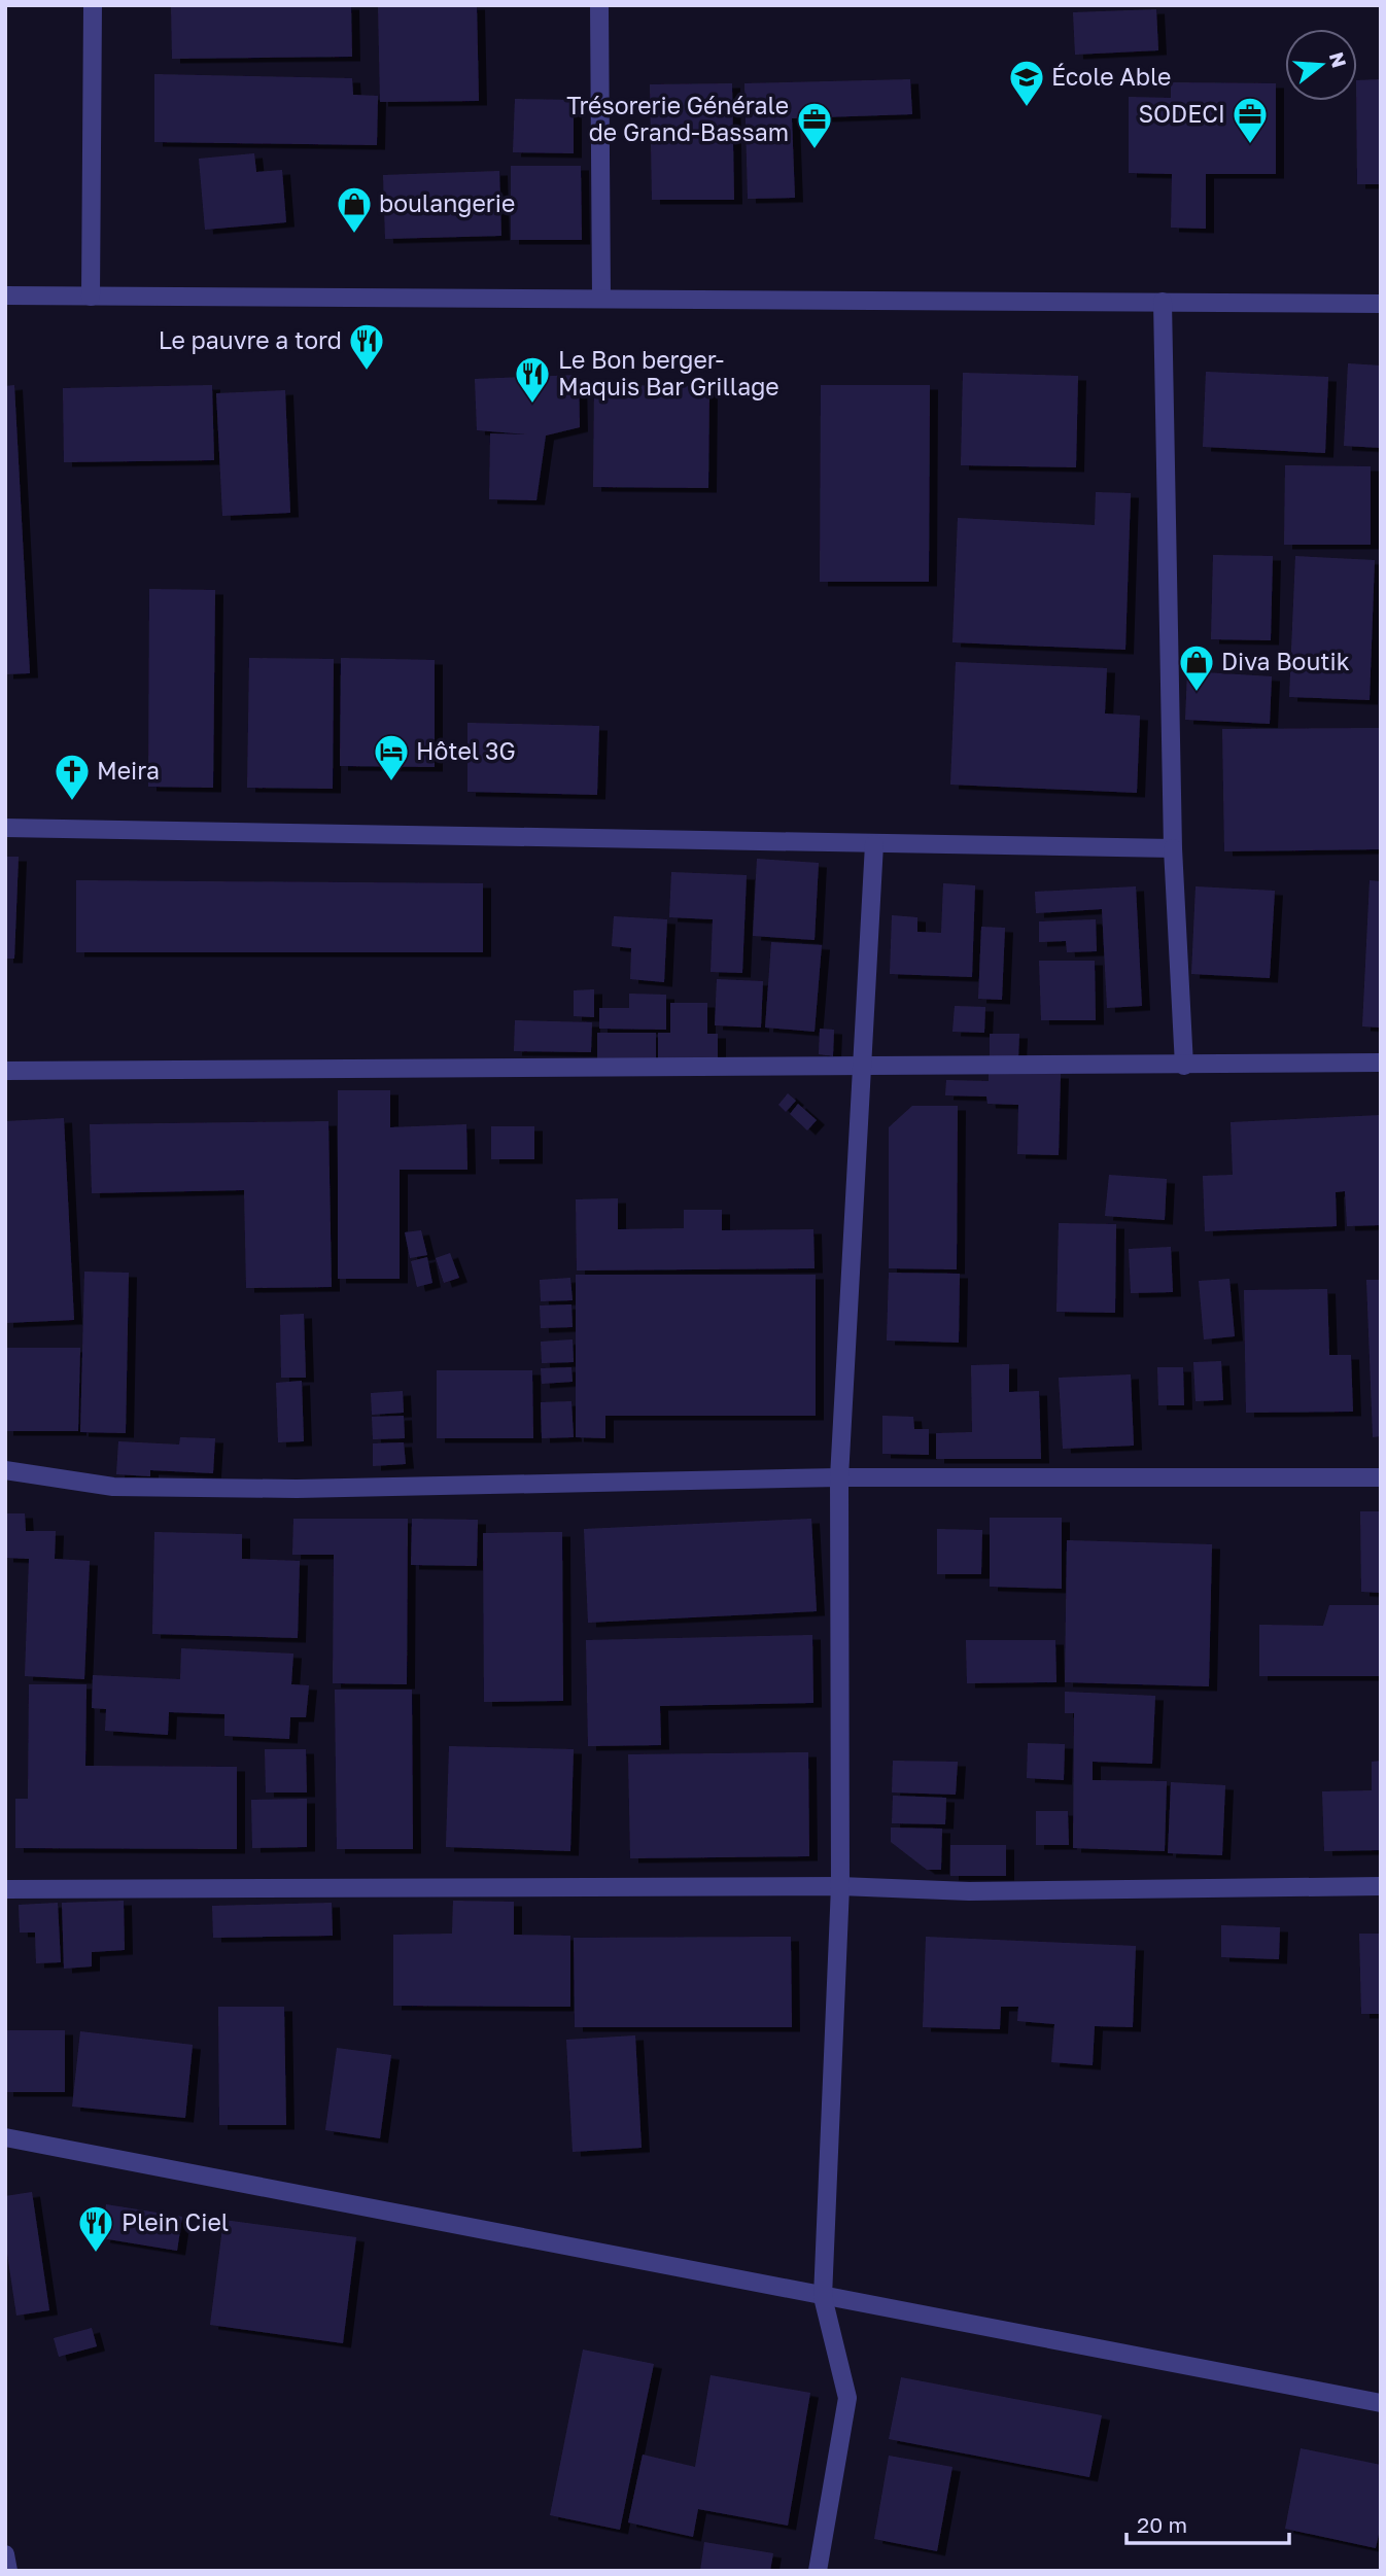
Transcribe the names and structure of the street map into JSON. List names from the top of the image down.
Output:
{
  "places": {
    "school or university": ["École Able"],
    "office": ["SODECI", "Trésorerie Générale de Grand-Bassam"],
    "shop": ["boulangerie", "Diva Boutik"],
    "restaurant": ["Le pauvre a tord", "Le Bon berger- Maquis Bar Grillage", "Plein Ciel"],
    "hotel": ["Hôtel 3G"],
    "church": ["Meira"]
  },
  "scale_bar": "20 m",
  "north": "right"
}
